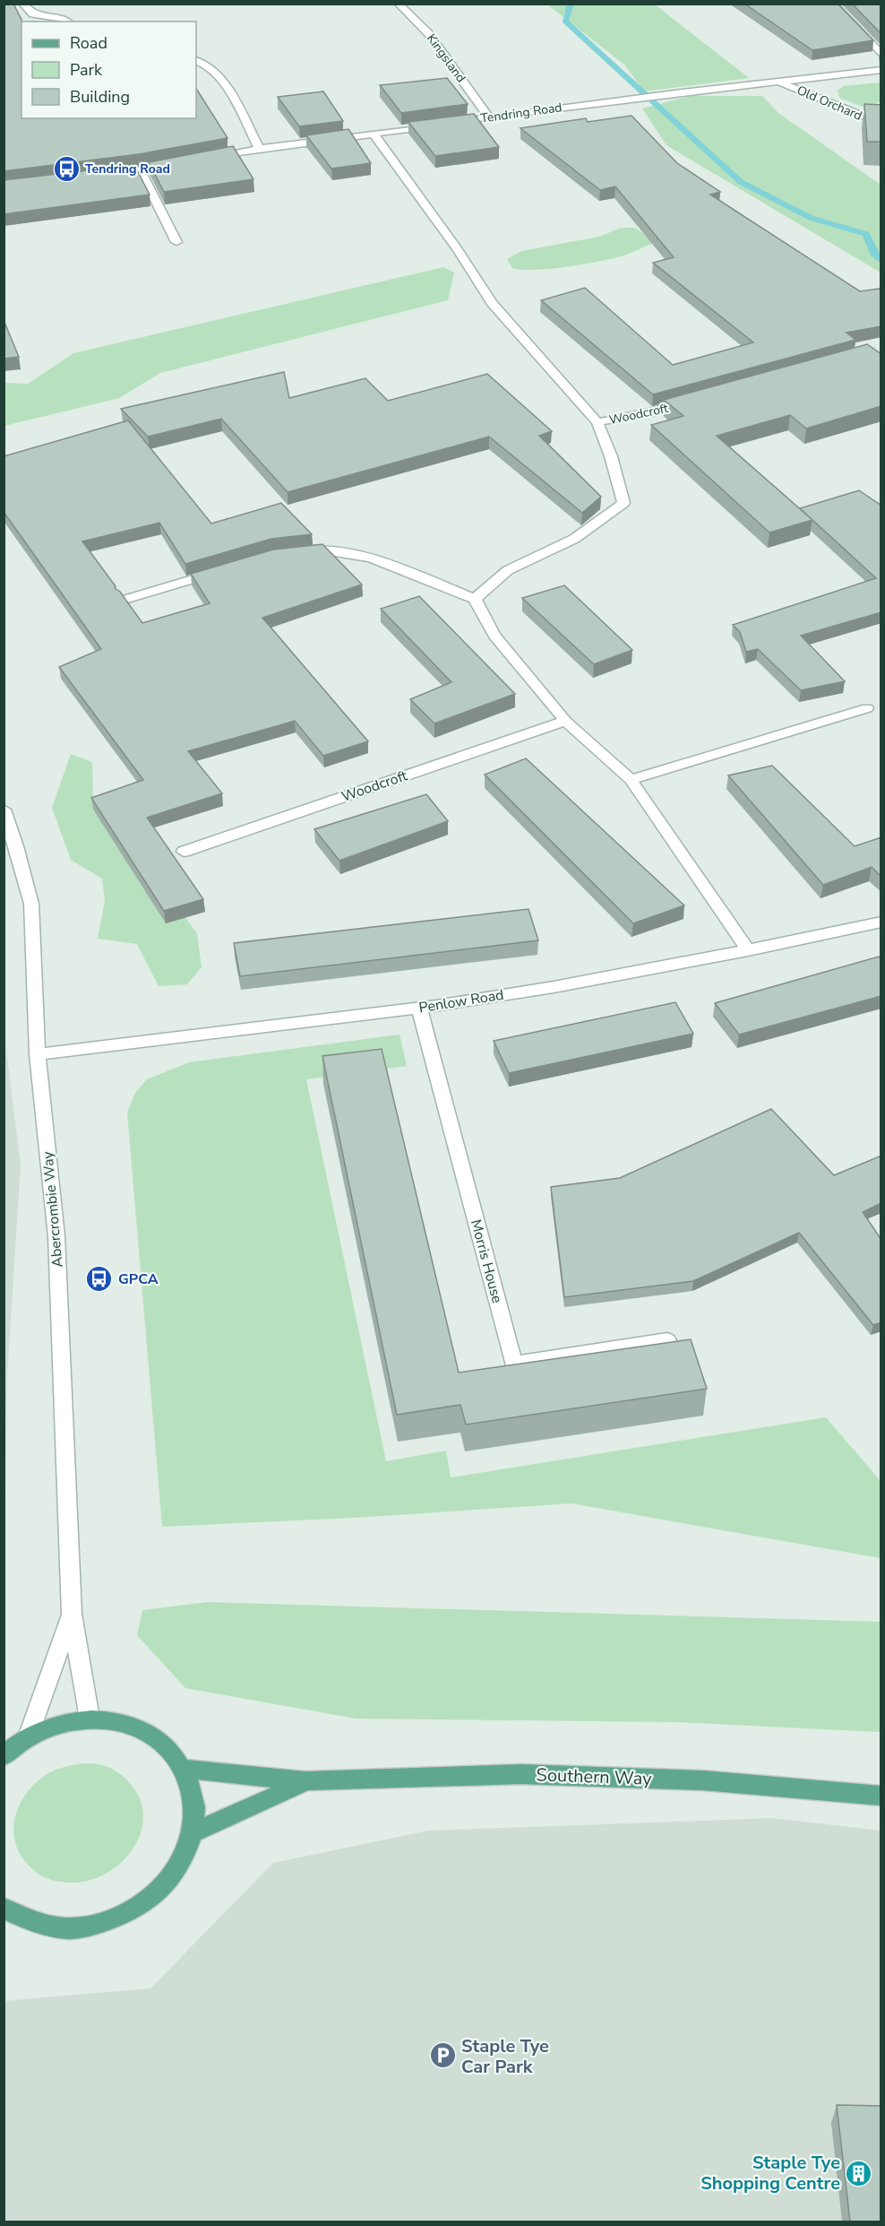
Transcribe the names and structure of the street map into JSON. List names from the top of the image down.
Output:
{
  "streets": {
    "main road": ["Southern Way"],
    "street": [
      "Kingsland",
      "Old Orchard",
      "Tendring Road",
      "Woodcroft",
      "Penlow Road",
      "Abercrombie Way",
      "Morris House"
    ]
  },
  "crossings": [
    ["Kingsland", "Tendring Road"],
    ["Old Orchard", "Tendring Road"],
    ["Penlow Road", "Abercrombie Way"],
    ["Penlow Road", "Morris House"]
  ],
  "places": {
    "bus stop": ["Tendring Road", "GPCA"],
    "parking": ["Staple Tye Car Park"],
    "building": ["Staple Tye Shopping Centre"]
  },
  "legend": ["Road", "Park", "Building"]
}
